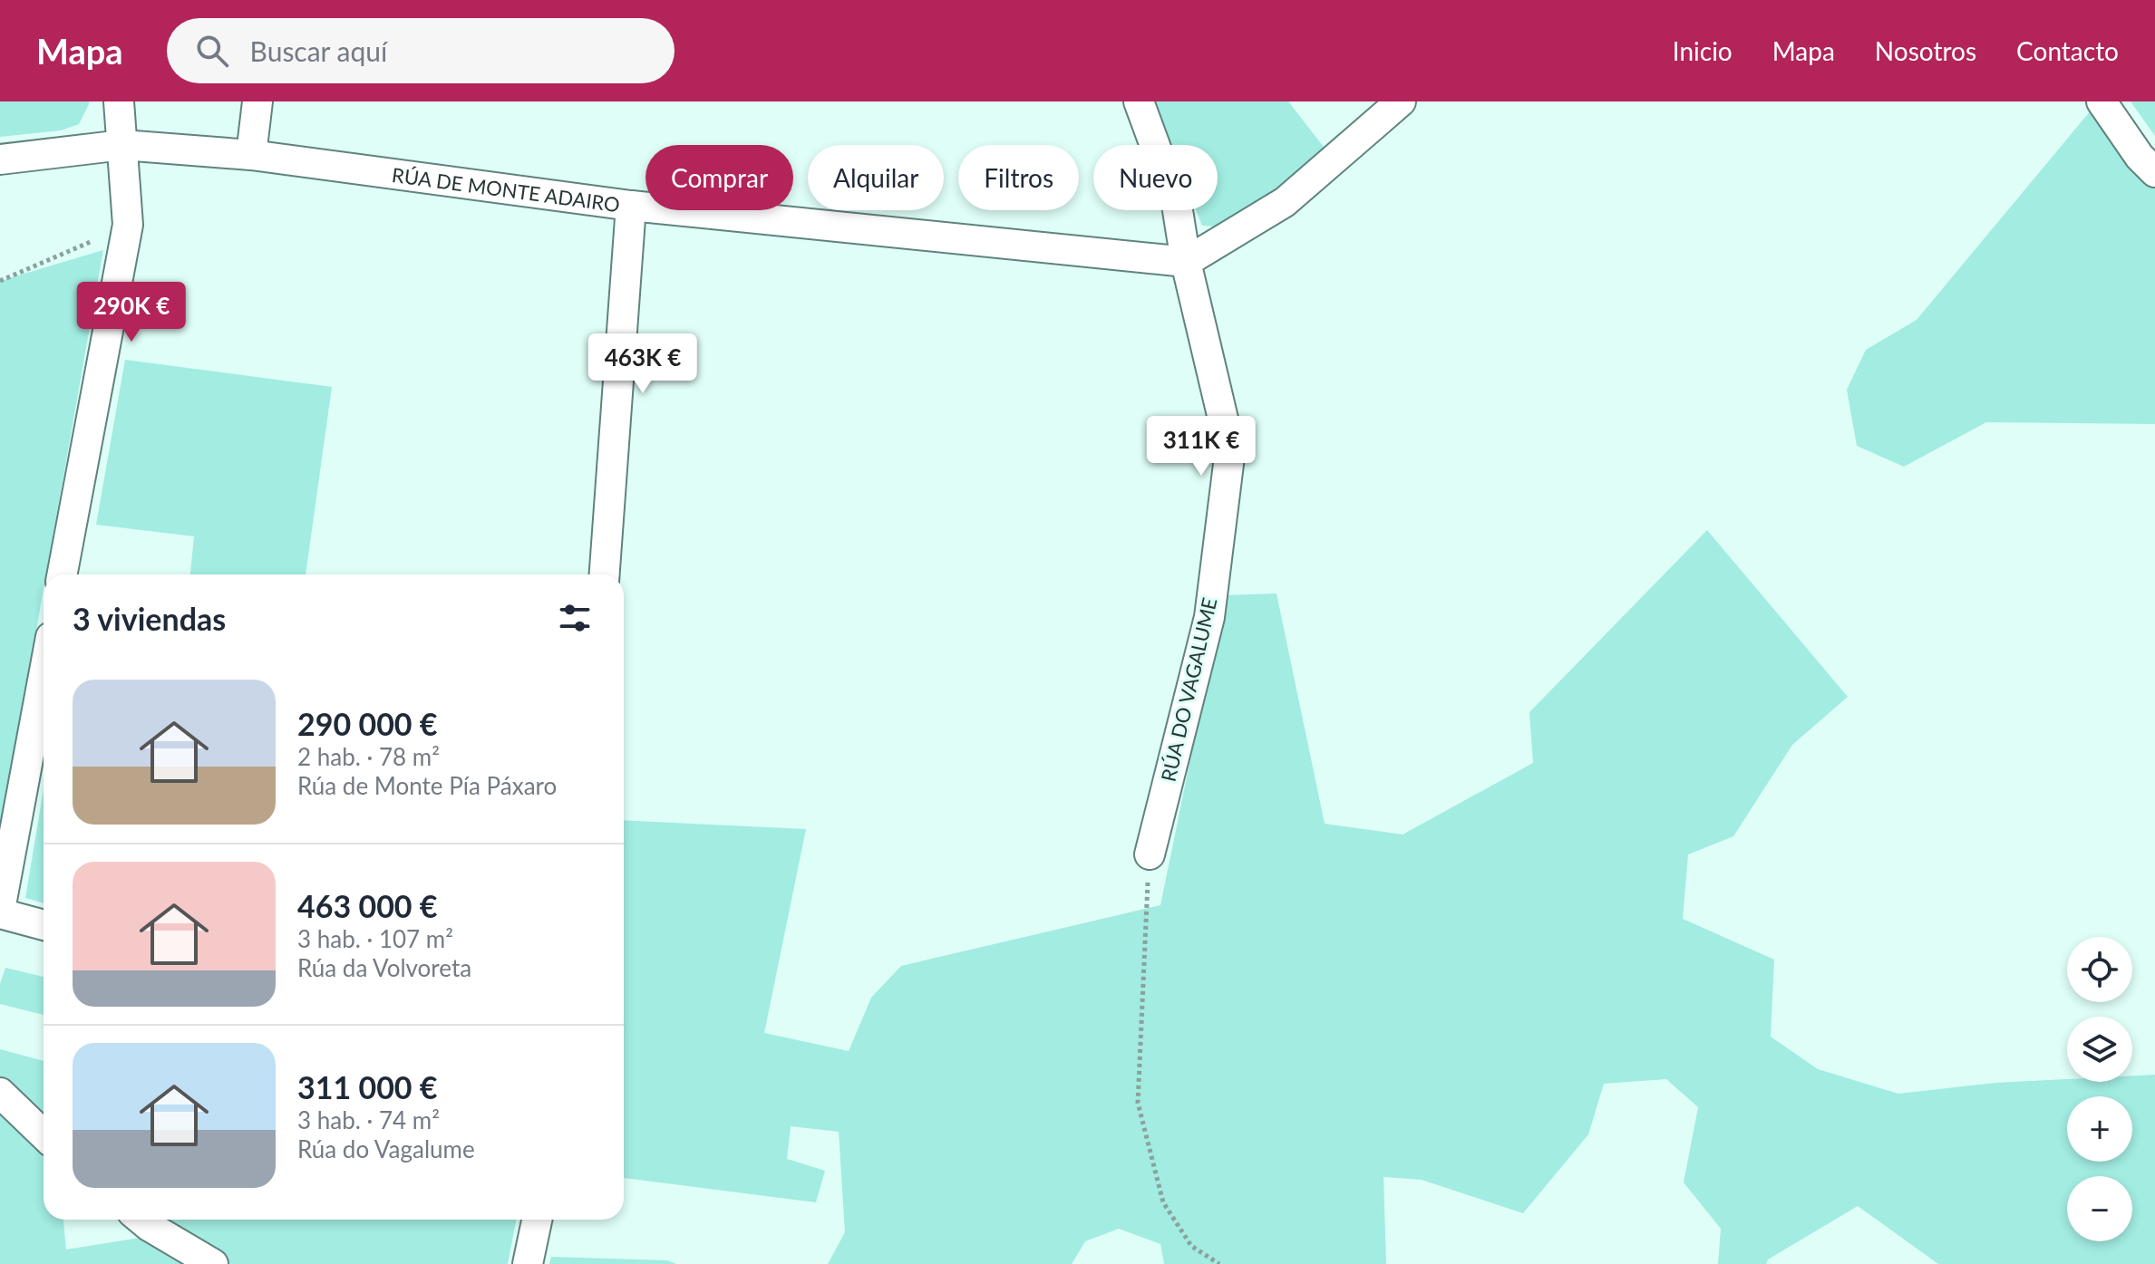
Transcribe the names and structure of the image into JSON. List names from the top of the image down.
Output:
{
  "streets": {
    "street": ["RÚA DE MONTE ADAIRO", "RÚA DO VAGALUME"]
  },
  "crossings": [
    ["RÚA DE MONTE ADAIRO", "RÚA DO VAGALUME"]
  ],
  "page": {
    "header": "Mapa",
    "search": "Buscar aquí",
    "nav": [
      "Inicio",
      "Mapa",
      "Nosotros",
      "Contacto"
    ],
    "chip": [
      "Comprar",
      "Alquilar",
      "Filtros",
      "Nuevo"
    ],
    "price": ["290K €", "463K €", "311K €"],
    "heading": "3 viviendas",
    "list": [
      {
        "name": "290 000 €",
        "note": "2 hab. · 78 m² · Rúa de Monte Pía Páxaro"
      },
      {
        "name": "463 000 €",
        "note": "3 hab. · 107 m² · Rúa da Volvoreta"
      },
      {
        "name": "311 000 €",
        "note": "3 hab. · 74 m² · Rúa do Vagalume"
      }
    ],
    "map_buttons": ["+", "−"]
  }
}
